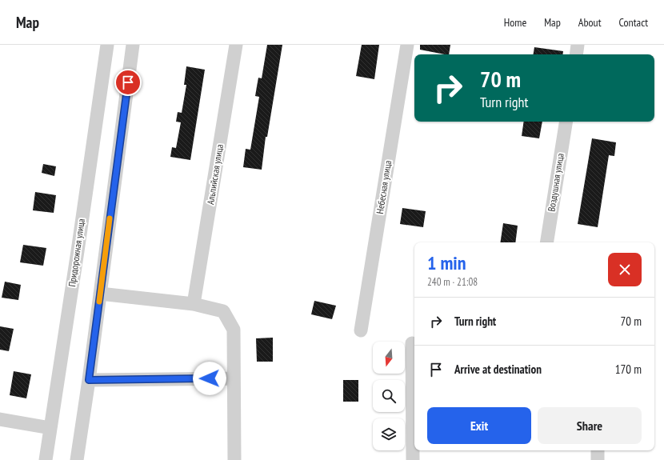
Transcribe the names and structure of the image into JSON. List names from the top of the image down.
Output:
{
  "streets": {
    "street": [
      "Альпийская улица",
      "Воздушная улица",
      "Небесная улица",
      "Придорожная улица"
    ]
  },
  "north": "bottom",
  "page": {
    "header": "Map",
    "nav": [
      "Home",
      "Map",
      "About",
      "Contact"
    ],
    "turn": ["70 m", "Turn right"],
    "heading": ["1 min", "240 m · 21:08"],
    "list": [
      {
        "name": "Turn right",
        "value": "70 m"
      },
      {
        "name": "Arrive at destination",
        "value": "170 m"
      }
    ],
    "buttons": ["Exit", "Share"]
  }
}
